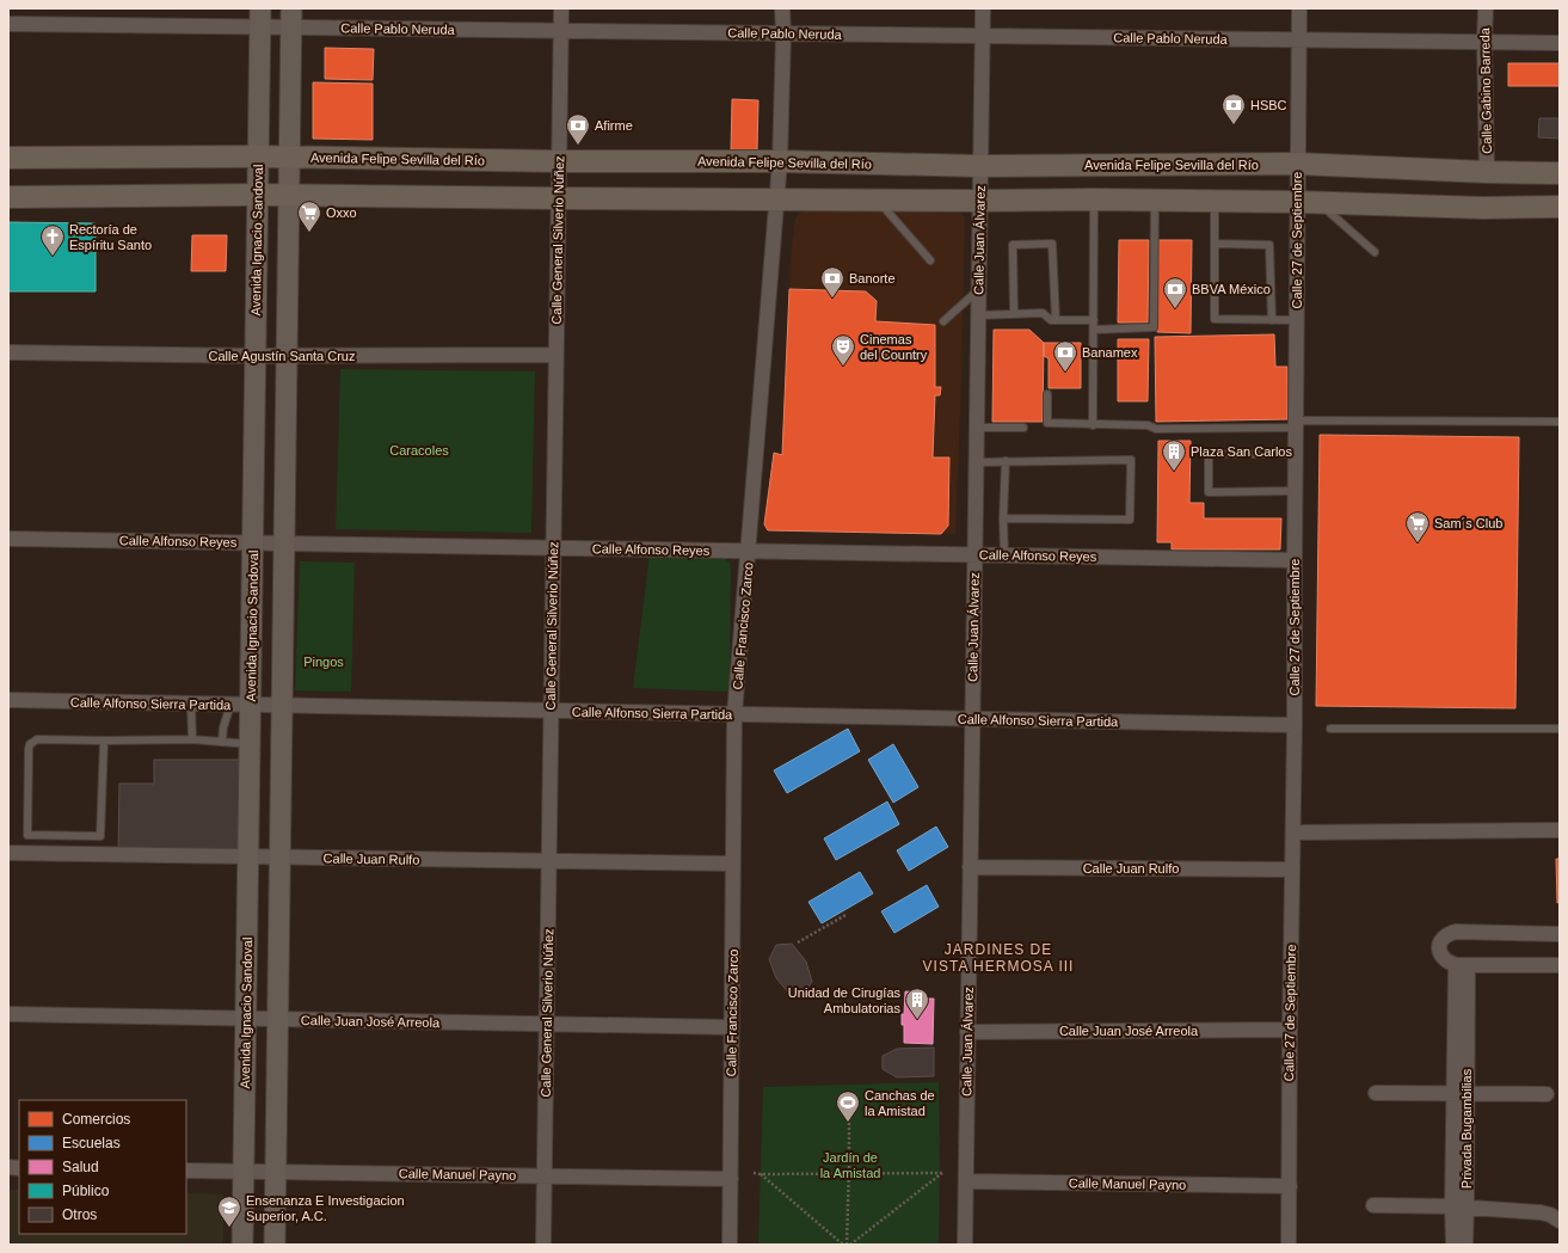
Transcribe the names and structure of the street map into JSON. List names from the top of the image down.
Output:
{
  "streets": {
    "main road": ["Avenida Felipe Sevilla del Río", "Avenida Ignacio Sandoval"],
    "street": [
      "Calle Pablo Neruda",
      "Calle Gabino Barreda",
      "Calle General Silverio Núñez",
      "Calle Juan Álvarez",
      "Calle 27 de Septiembre",
      "Calle Agustín Santa Cruz",
      "Calle Alfonso Reyes",
      "Calle Francisco Zarco",
      "Calle Alfonso Sierra Partida",
      "Calle Juan Rulfo",
      "Calle Juan José Arreola",
      "Privada Bugambilias",
      "Calle Manuel Payno"
    ]
  },
  "crossings": [
    ["Calle Pablo Neruda", "Calle Gabino Barreda"],
    ["Calle Pablo Neruda", "Avenida Ignacio Sandoval"],
    ["Calle Pablo Neruda", "Calle General Silverio Núñez"],
    ["Calle Pablo Neruda", "Calle Juan Álvarez"],
    ["Calle Pablo Neruda", "Calle 27 de Septiembre"],
    ["Calle Pablo Neruda", "Calle Francisco Zarco"],
    ["Calle Gabino Barreda", "Avenida Felipe Sevilla del Río"],
    ["Avenida Felipe Sevilla del Río", "Avenida Ignacio Sandoval"],
    ["Avenida Felipe Sevilla del Río", "Calle General Silverio Núñez"],
    ["Avenida Felipe Sevilla del Río", "Calle Juan Álvarez"],
    ["Avenida Felipe Sevilla del Río", "Calle 27 de Septiembre"],
    ["Avenida Felipe Sevilla del Río", "Calle Francisco Zarco"],
    ["Avenida Ignacio Sandoval", "Calle Agustín Santa Cruz"],
    ["Avenida Ignacio Sandoval", "Calle Alfonso Reyes"],
    ["Avenida Ignacio Sandoval", "Calle Alfonso Sierra Partida"],
    ["Avenida Ignacio Sandoval", "Calle Juan Rulfo"],
    ["Avenida Ignacio Sandoval", "Calle Juan José Arreola"],
    ["Avenida Ignacio Sandoval", "Calle Manuel Payno"],
    ["Calle General Silverio Núñez", "Calle Agustín Santa Cruz"],
    ["Calle General Silverio Núñez", "Calle Alfonso Reyes"],
    ["Calle General Silverio Núñez", "Calle Alfonso Sierra Partida"],
    ["Calle General Silverio Núñez", "Calle Juan Rulfo"],
    ["Calle General Silverio Núñez", "Calle Juan José Arreola"],
    ["Calle General Silverio Núñez", "Calle Manuel Payno"],
    ["Calle Juan Álvarez", "Calle Alfonso Reyes"],
    ["Calle Juan Álvarez", "Calle Alfonso Sierra Partida"],
    ["Calle Juan Álvarez", "Calle Juan Rulfo"],
    ["Calle Juan Álvarez", "Calle Juan José Arreola"],
    ["Calle Juan Álvarez", "Calle Manuel Payno"],
    ["Calle 27 de Septiembre", "Calle Alfonso Reyes"],
    ["Calle 27 de Septiembre", "Calle Alfonso Sierra Partida"],
    ["Calle 27 de Septiembre", "Calle Juan Rulfo"],
    ["Calle 27 de Septiembre", "Calle Juan José Arreola"],
    ["Calle 27 de Septiembre", "Calle Manuel Payno"],
    ["Calle Alfonso Reyes", "Calle Francisco Zarco"],
    ["Calle Francisco Zarco", "Calle Alfonso Sierra Partida"],
    ["Calle Francisco Zarco", "Calle Juan Rulfo"],
    ["Calle Francisco Zarco", "Calle Juan José Arreola"],
    ["Calle Francisco Zarco", "Calle Manuel Payno"]
  ],
  "districts": ["JARDINES DE VISTA HERMOSA III"],
  "parks": ["Caracoles", "Pingos", "Jardín de la Amistad"],
  "places": {
    "bank": [
      "HSBC",
      "Afirme",
      "Banorte",
      "BBVA México",
      "Banamex"
    ],
    "supermarket": ["Oxxo", "Sam´s Club"],
    "church": ["Rectoría de Espíritu Santo"],
    "theatre": ["Cinemas del Country"],
    "building": ["Plaza San Carlos", "Unidad de Cirugías Ambulatorias"],
    "sports": ["Canchas de la Amistad"],
    "school or university": ["Ensenanza E Investigacion Superior, A.C."]
  },
  "legend": [
    "Comercios",
    "Escuelas",
    "Salud",
    "Público",
    "Otros"
  ]
}
